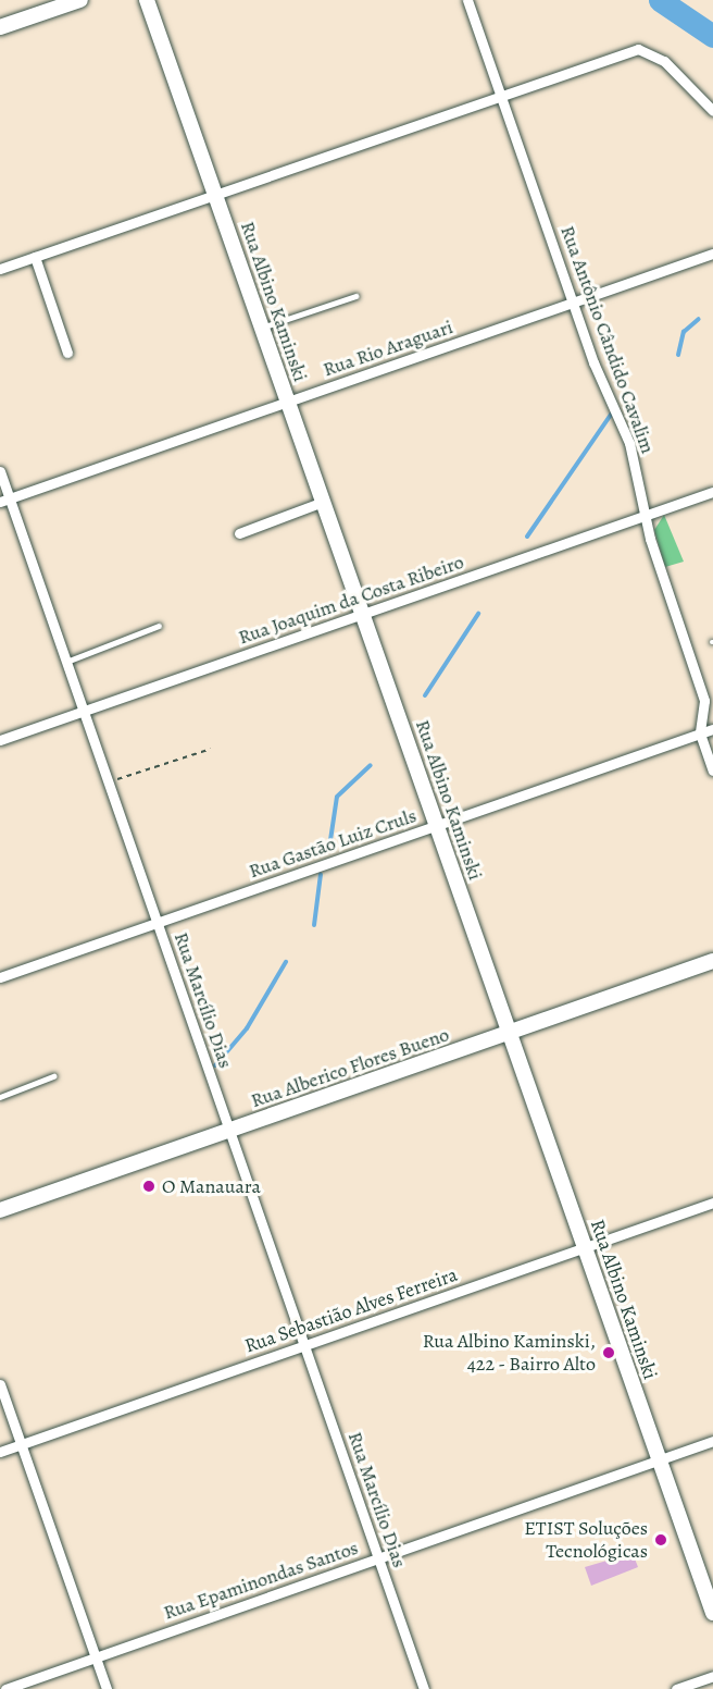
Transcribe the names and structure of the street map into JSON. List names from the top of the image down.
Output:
{
  "streets": {
    "street": [
      "Rua Albino Kaminski",
      "Rua Antônio Cândido Cavalim",
      "Rua Rio Araguari",
      "Rua Joaquim da Costa Ribeiro",
      "Rua Gastão Luiz Cruls",
      "Rua Marcílio Dias",
      "Rua Alberico Flores Bueno",
      "Rua Sebastião Alves Ferreira",
      "Rua Epaminondas Santos"
    ]
  },
  "crossings": [
    ["Rua Albino Kaminski", "Rua Rio Araguari"],
    ["Rua Albino Kaminski", "Rua Joaquim da Costa Ribeiro"],
    ["Rua Albino Kaminski", "Rua Gastão Luiz Cruls"],
    ["Rua Albino Kaminski", "Rua Alberico Flores Bueno"],
    ["Rua Albino Kaminski", "Rua Sebastião Alves Ferreira"],
    ["Rua Albino Kaminski", "Rua Epaminondas Santos"],
    ["Rua Antônio Cândido Cavalim", "Rua Rio Araguari"],
    ["Rua Antônio Cândido Cavalim", "Rua Joaquim da Costa Ribeiro"],
    ["Rua Antônio Cândido Cavalim", "Rua Gastão Luiz Cruls"],
    ["Rua Rio Araguari", "Rua Marcílio Dias"],
    ["Rua Joaquim da Costa Ribeiro", "Rua Marcílio Dias"],
    ["Rua Gastão Luiz Cruls", "Rua Marcílio Dias"],
    ["Rua Marcílio Dias", "Rua Alberico Flores Bueno"],
    ["Rua Marcílio Dias", "Rua Sebastião Alves Ferreira"],
    ["Rua Marcílio Dias", "Rua Epaminondas Santos"]
  ],
  "places": ["O Manauara", "Rua Albino Kaminski, 422 - Bairro Alto", "ETIST Soluções Tecnológicas"]
}
